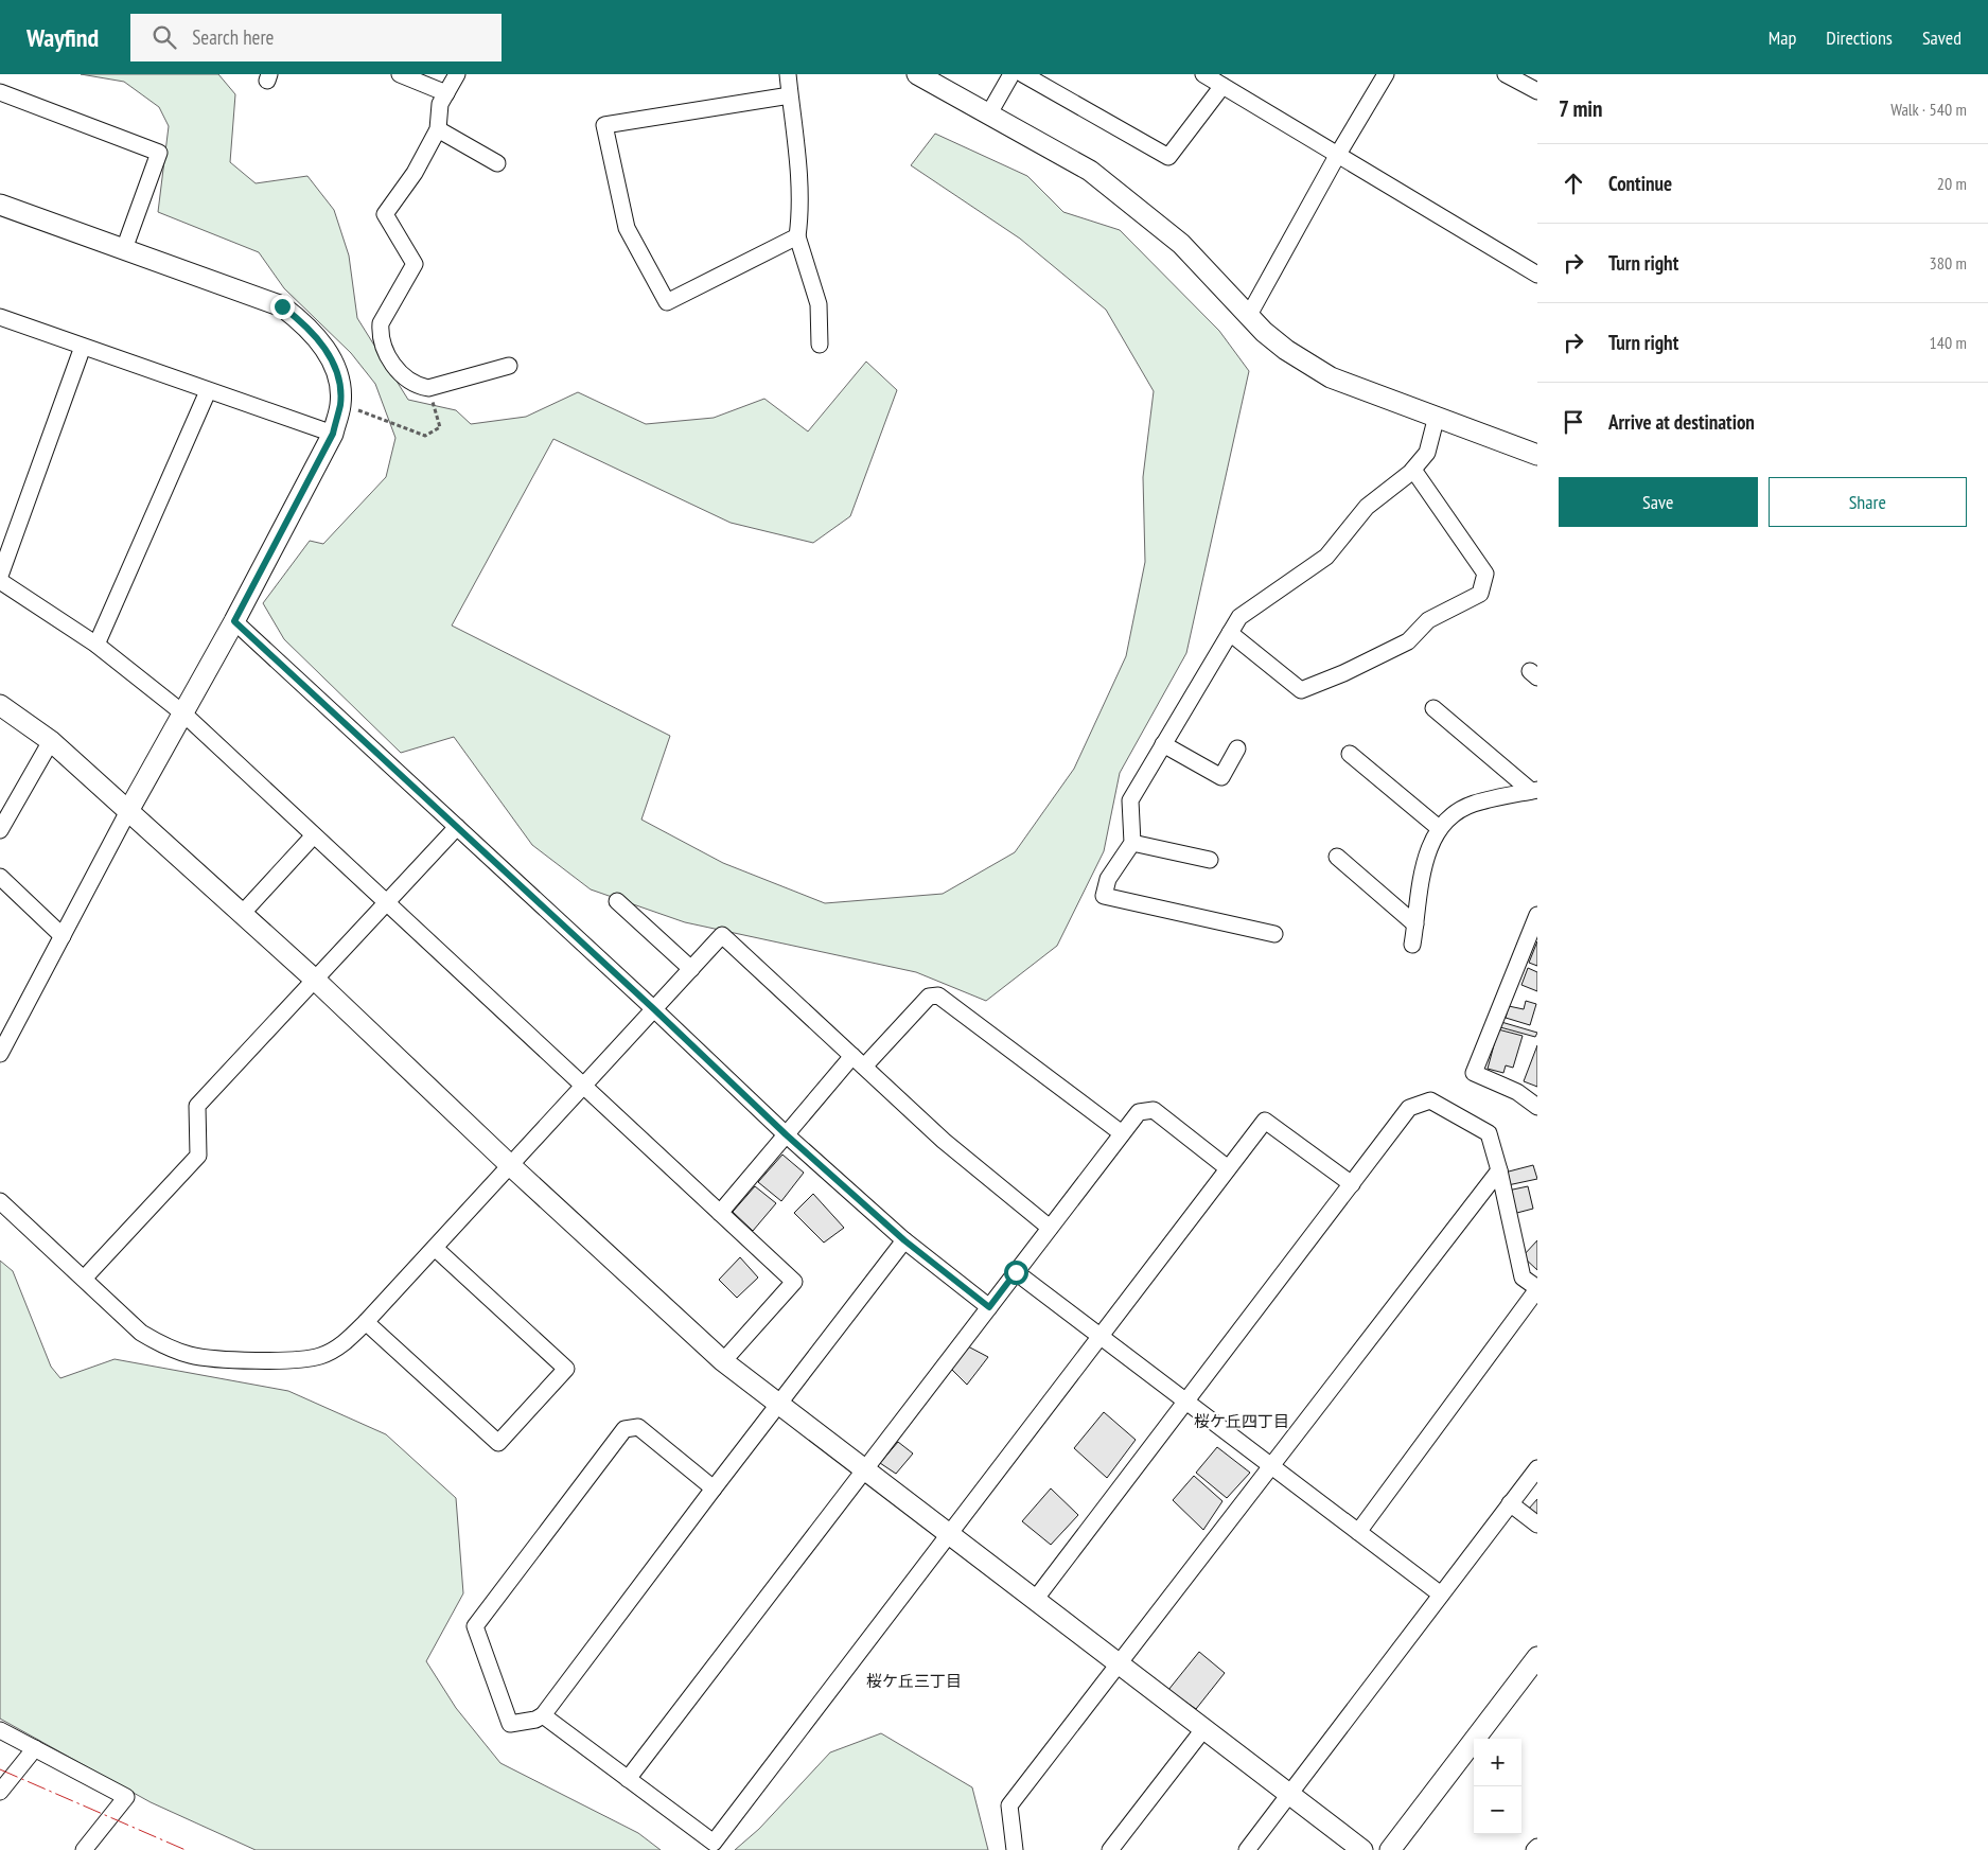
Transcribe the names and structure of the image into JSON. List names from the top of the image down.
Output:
{
  "districts": ["桜ケ丘四丁目", "桜ケ丘三丁目"],
  "page": {
    "header": "Wayfind",
    "search": "Search here",
    "nav": ["Map", "Directions", "Saved"],
    "heading": ["7 min", "Walk · 540 m"],
    "list": [
      ["Continue", "20 m"],
      ["Turn right", "380 m"],
      ["Turn right", "140 m"],
      "Arrive at destination"
    ],
    "buttons": ["Save", "Share"],
    "map_buttons": ["+", "−"]
  }
}
